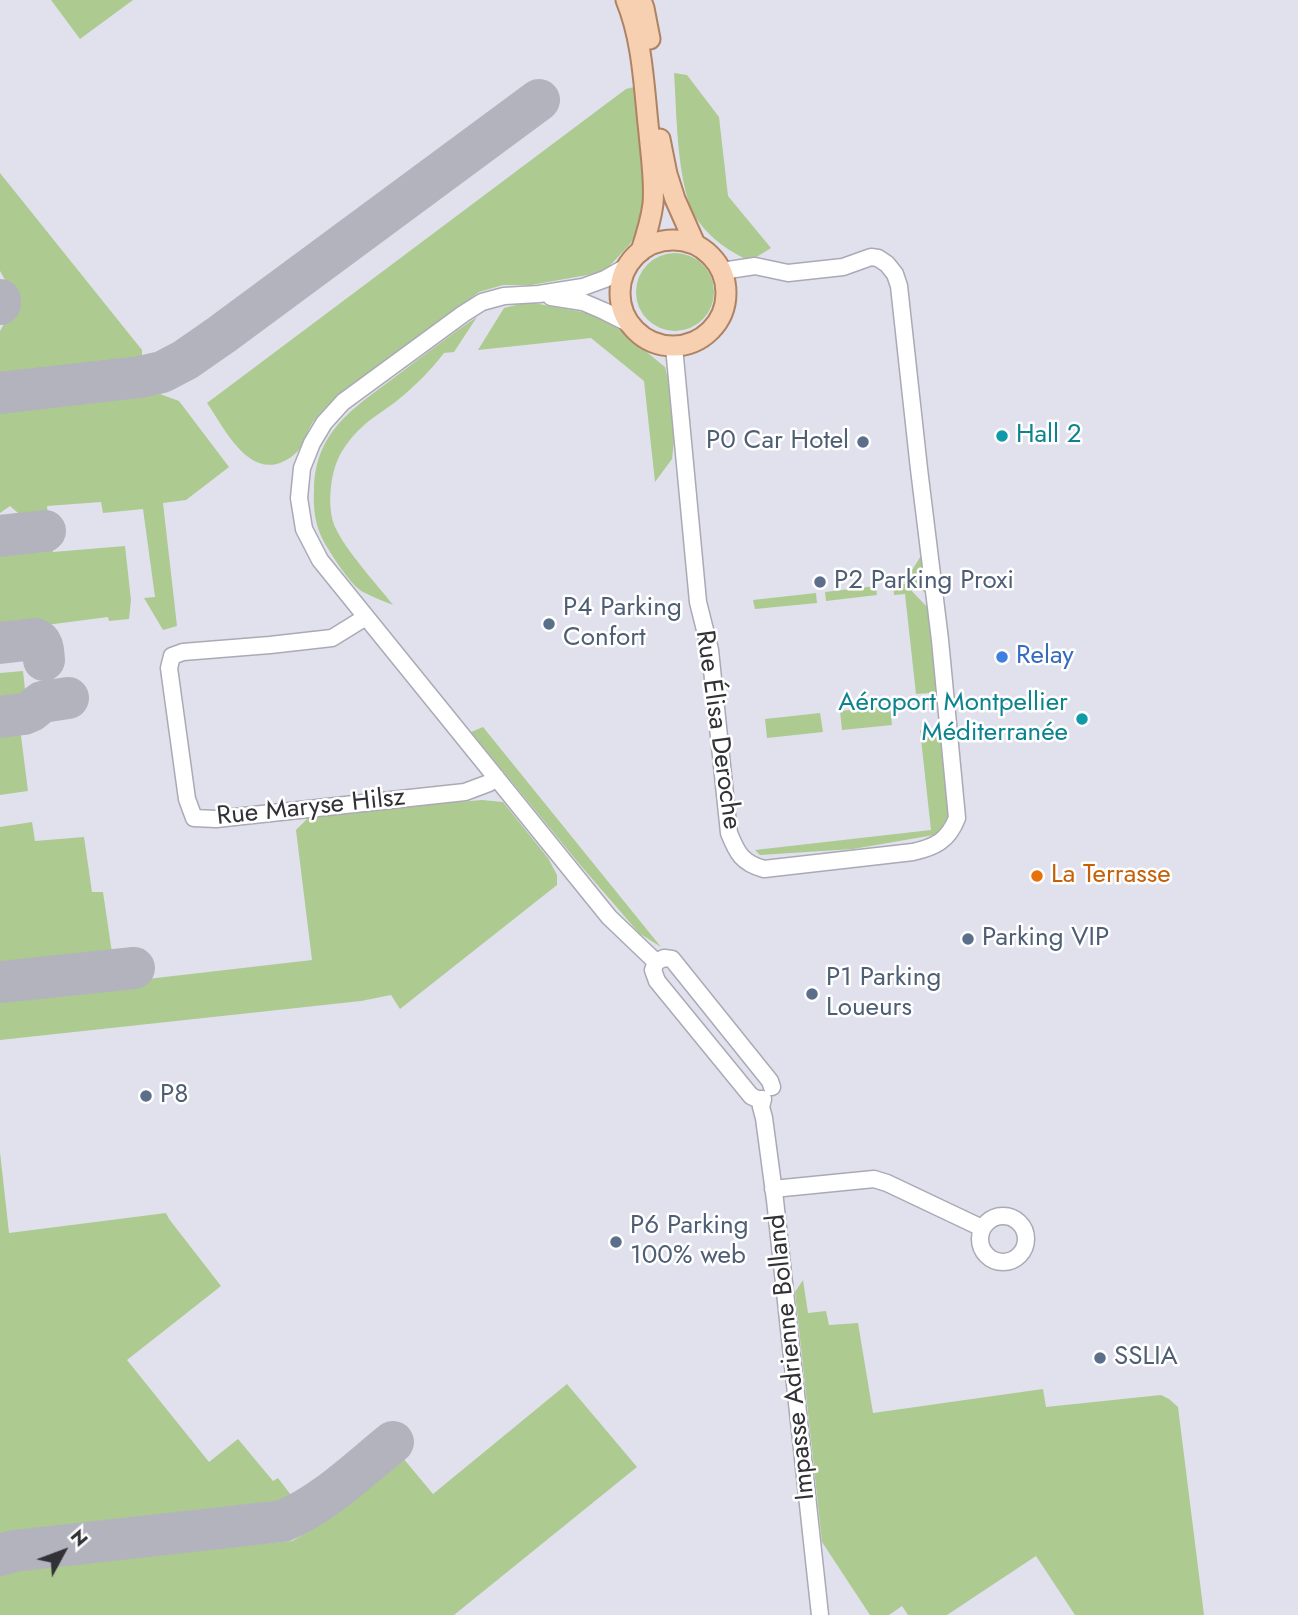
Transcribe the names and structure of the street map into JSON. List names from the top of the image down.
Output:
{
  "streets": {
    "street": ["Rue Élisa Deroche", "Rue Maryse Hilsz", "Impasse Adrienne Bolland"]
  },
  "places": [
    "Hall 2",
    "P0 Car Hotel",
    "P2 Parking Proxi",
    "P4 Parking Confort",
    "Relay",
    "Aéroport Montpellier Méditerranée",
    "La Terrasse",
    "Parking VIP",
    "P1 Parking Loueurs",
    "P8",
    "P6 Parking 100% web",
    "SSLIA"
  ],
  "north": "top right"
}
